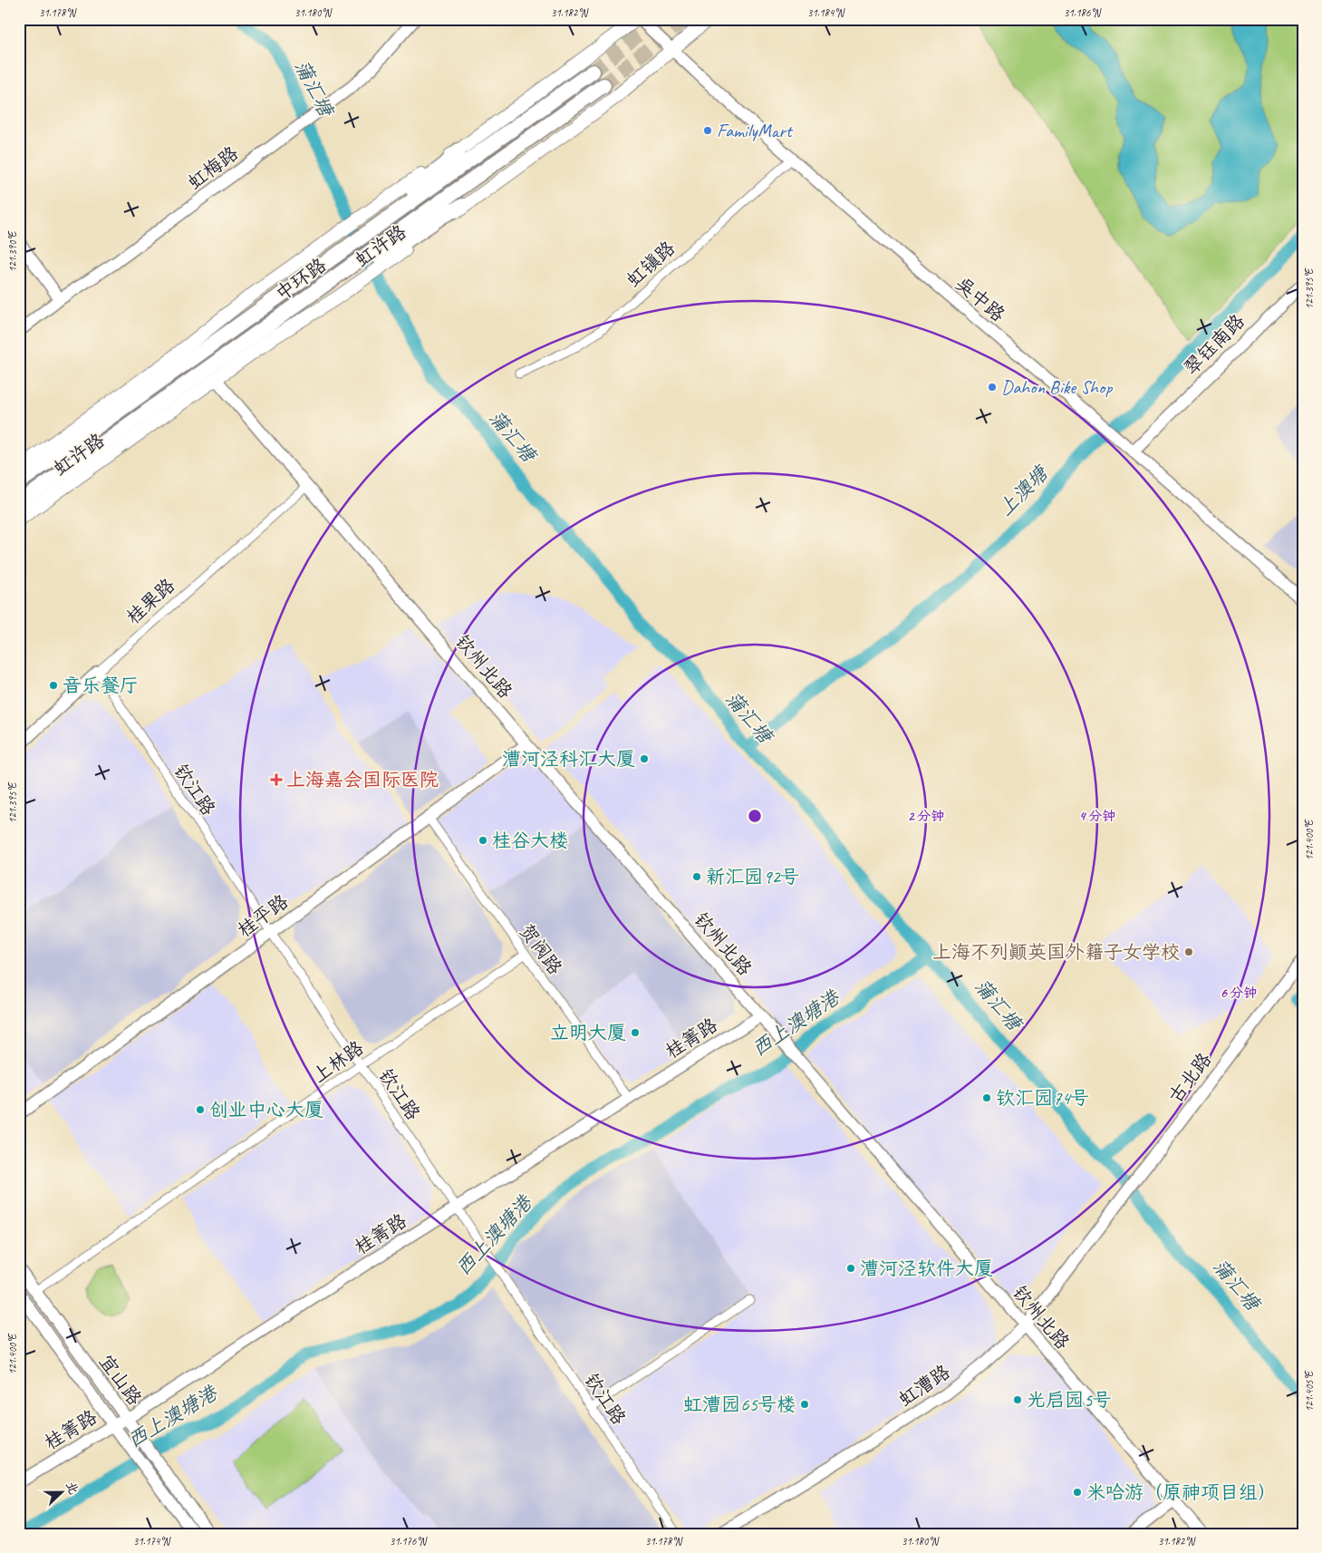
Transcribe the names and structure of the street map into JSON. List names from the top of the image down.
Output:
{
  "streets": {
    "highway": ["中环路"],
    "main road": ["虹许路"],
    "street": [
      "虹梅路",
      "虹镇路",
      "吴中路",
      "翠钰南路",
      "桂果路",
      "钦州北路",
      "钦江路",
      "桂平路",
      "贺阀路",
      "桂箐路",
      "上林路",
      "古北路",
      "宜山路",
      "虹漕路"
    ]
  },
  "crossings": [
    ["虹许路", "中环路"],
    ["虹许路", "钦州北路"],
    ["虹镇路", "吴中路"],
    ["吴中路", "翠钰南路"],
    ["桂果路", "钦州北路"],
    ["桂果路", "钦江路"],
    ["钦州北路", "桂平路"],
    ["钦州北路", "桂箐路"],
    ["钦州北路", "虹漕路"],
    ["钦江路", "桂平路"],
    ["钦江路", "桂箐路"],
    ["钦江路", "上林路"],
    ["桂平路", "贺阀路"],
    ["贺阀路", "桂箐路"],
    ["贺阀路", "上林路"],
    ["桂箐路", "宜山路"],
    ["上林路", "宜山路"],
    ["古北路", "虹漕路"]
  ],
  "water": ["蒲汇塘", "上澳塘", "西上澳塘港"],
  "places": {
    "other": [
      "FamilyMart",
      "Dahon Bike Shop",
      "音乐餐厅",
      "漕河泾科汇大厦",
      "桂谷大楼",
      "新汇园92号",
      "上海不列颠英国外籍子女学校",
      "立明大厦",
      "钦汇园74号",
      "创业中心大厦",
      "漕河泾软件大厦",
      "光启园5号",
      "虹漕园65号楼",
      "米哈游（原神项目组）"
    ],
    "health": ["上海嘉会国际医院"]
  },
  "north": "right",
  "coordinates": [
    "31.178°N",
    "31.180°N",
    "31.182°N",
    "31.184°N",
    "31.186°N",
    "121.390°E",
    "121.395°E",
    "121.400°E",
    "121.405°E",
    "31.174°N",
    "31.176°N"
  ],
  "rings": ["2 分钟", "4 分钟", "6 分钟"]
}
